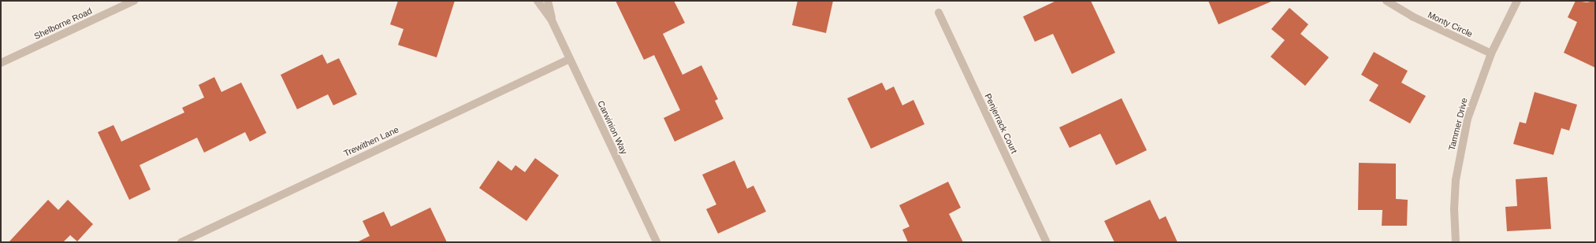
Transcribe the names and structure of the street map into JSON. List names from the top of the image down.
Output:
{
  "streets": {
    "street": [
      "Shelborne Road",
      "Monty Circle",
      "Penjerrack Court",
      "Tammer Drive",
      "Carwinion Way",
      "Trewithen Lane"
    ]
  },
  "crossings": [
    ["Monty Circle", "Tammer Drive"],
    ["Carwinion Way", "Trewithen Lane"]
  ]
}
